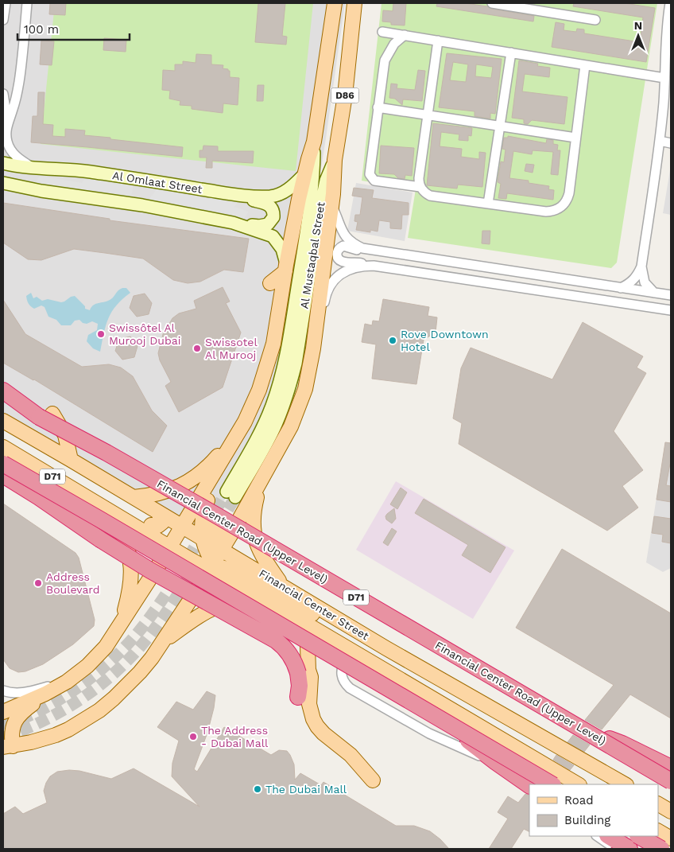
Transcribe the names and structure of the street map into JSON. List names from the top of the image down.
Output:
{
  "streets": {
    "highway": ["D71", "Financial Center Road (Upper Level)"],
    "main road": [
      "D86",
      "Al Omlaat Street",
      "Al Mustaqbal Street",
      "Financial Center Street"
    ]
  },
  "places": [
    "Swissôtel Al Murooj Dubai",
    "Rove Downtown Hotel",
    "Swissotel Al Murooj",
    "Address Boulevard",
    "The Address - Dubai Mall",
    "The Dubai Mall"
  ],
  "legend": ["Road", "Building"],
  "scale_bar": "100 m",
  "north": "top"
}
